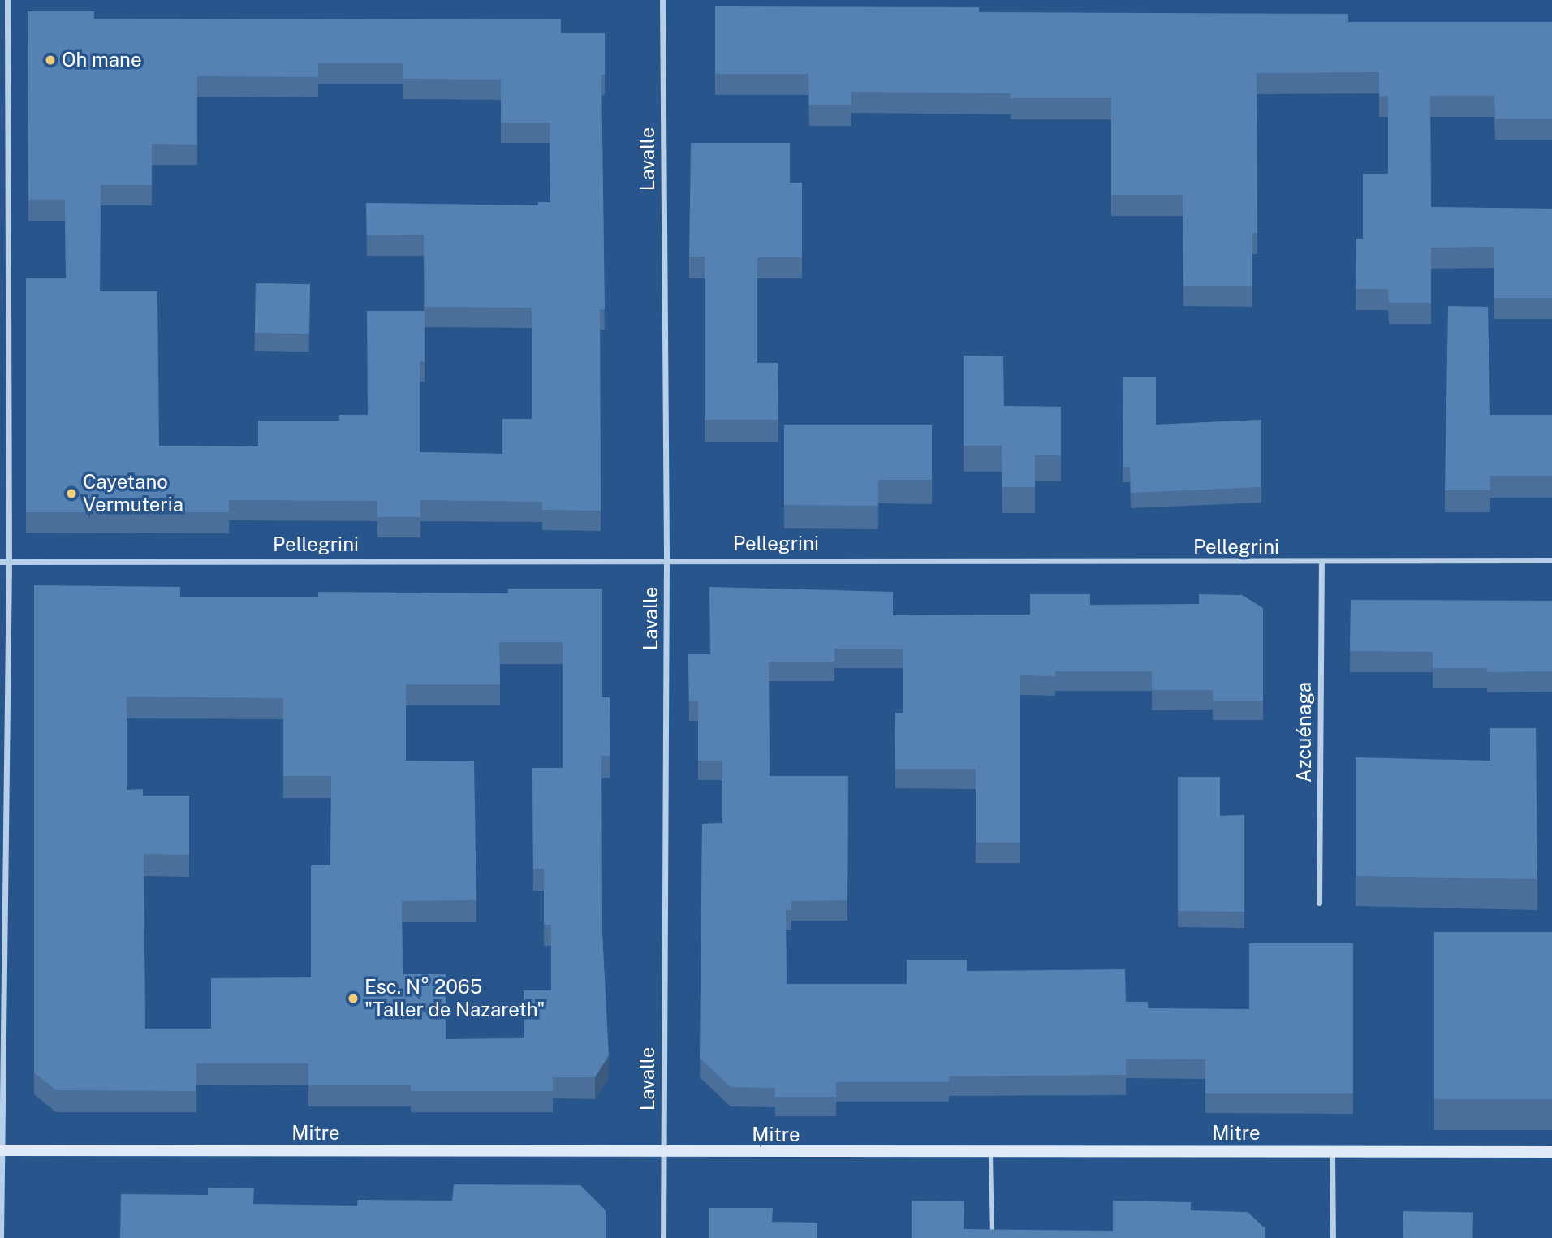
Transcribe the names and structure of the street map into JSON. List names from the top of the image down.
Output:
{
  "streets": {
    "street": [
      "Lavalle",
      "Pellegrini",
      "Azcuénaga",
      "Mitre"
    ]
  },
  "crossings": [
    ["Lavalle", "Pellegrini"],
    ["Lavalle", "Mitre"],
    ["Pellegrini", "Azcuénaga"]
  ],
  "places": ["Oh mane", "Cayetano Vermuteria", "Esc. N° 2065 \"Taller de Nazareth\""]
}
